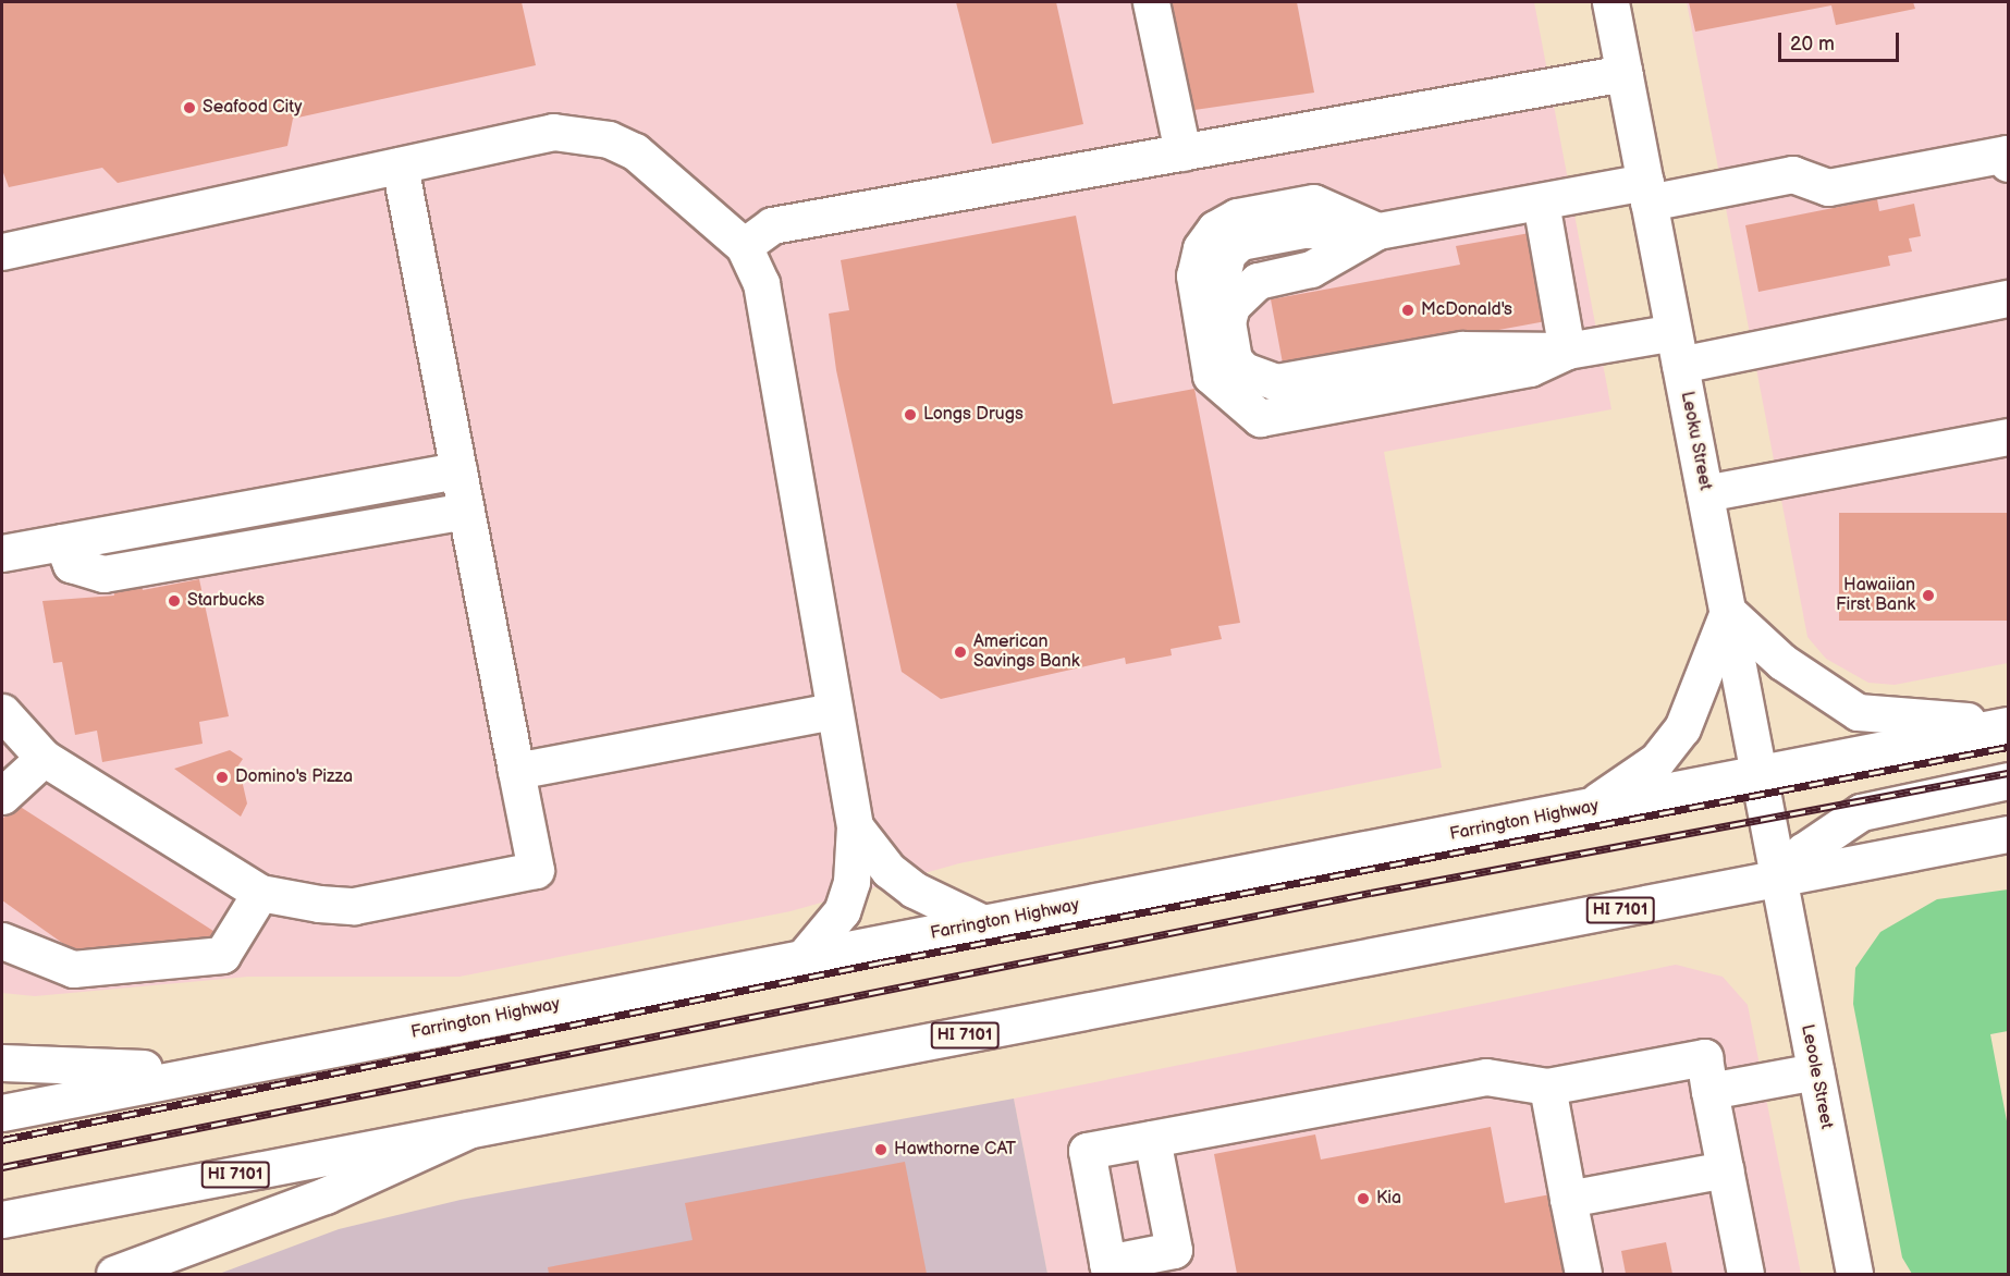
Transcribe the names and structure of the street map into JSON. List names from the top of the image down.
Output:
{
  "streets": {
    "main road": [
      "Leoku Street",
      "Farrington Highway",
      "HI 7101",
      "Leoole Street"
    ]
  },
  "crossings": [
    ["Leoku Street", "Farrington Highway"],
    ["Leoku Street", "HI 7101"],
    ["Leoku Street", "Leoole Street"],
    ["HI 7101", "Leoole Street"]
  ],
  "places": [
    "Seafood City",
    "McDonald's",
    "Longs Drugs",
    "Hawaiian First Bank",
    "Starbucks",
    "American Savings Bank",
    "Domino's Pizza",
    "Hawthorne CAT",
    "Kia"
  ],
  "scale_bar": "20 m"
}
